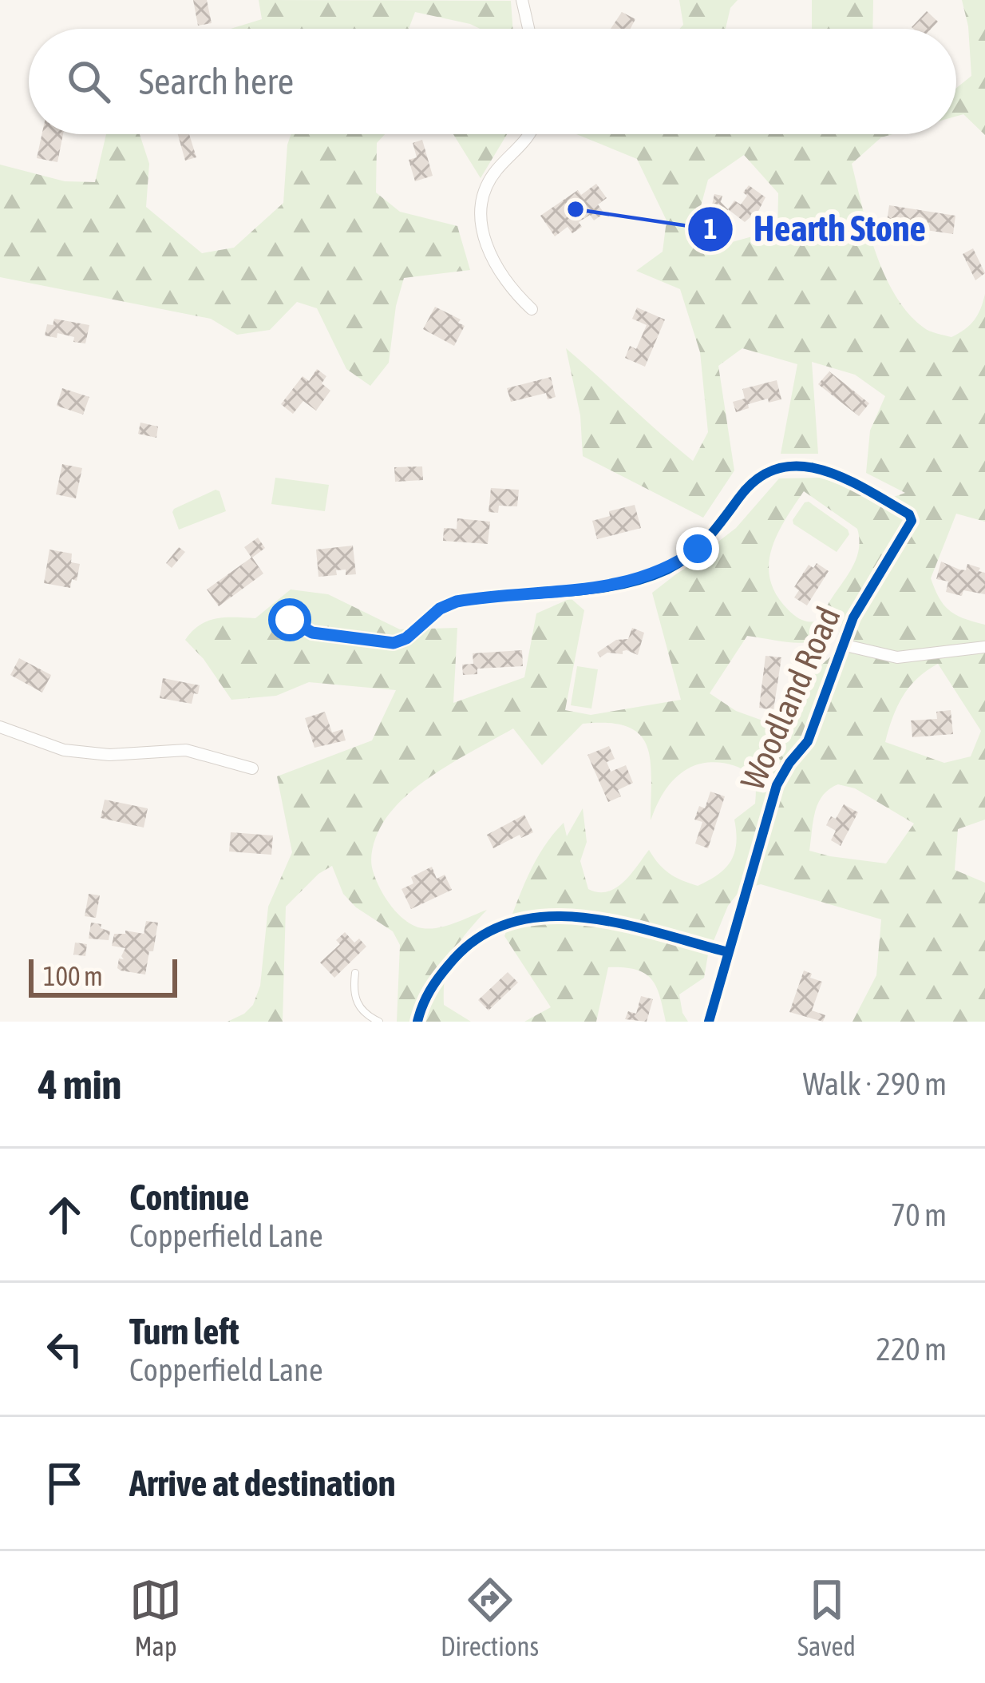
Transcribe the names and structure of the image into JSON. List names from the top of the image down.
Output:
{
  "streets": {
    "street": ["Woodland Road"]
  },
  "places": ["Hearth Stone"],
  "scale_bar": "100 m",
  "page": {
    "search": "Search here",
    "scale": "100 m",
    "heading": ["4 min", "Walk · 290 m"],
    "list": [
      ["Continue", "Copperfield Lane", "70 m"],
      ["Turn left", "Copperfield Lane", "220 m"],
      "Arrive at destination"
    ],
    "nav": ["Map", "Directions", "Saved"]
  }
}
